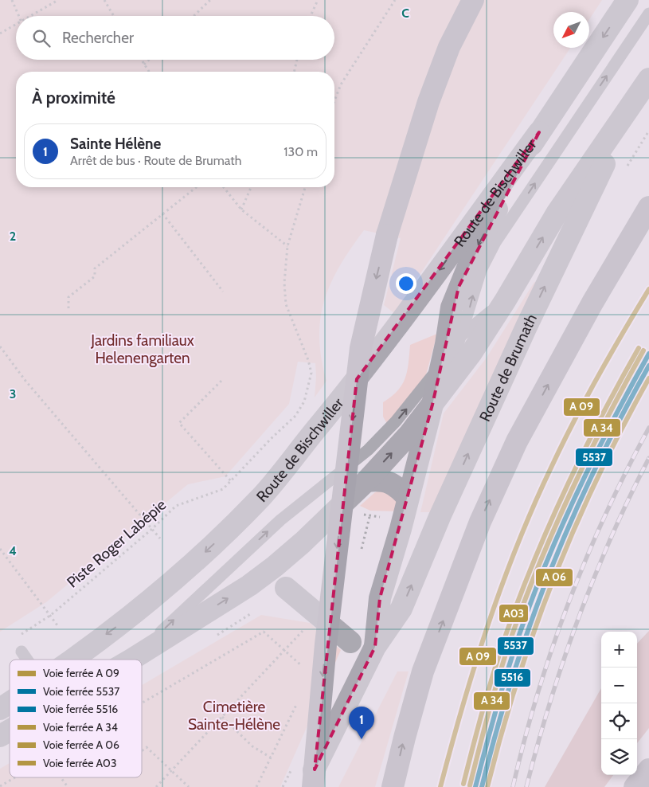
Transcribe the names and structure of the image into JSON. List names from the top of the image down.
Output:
{
  "streets": {
    "main road": ["Route de Bischwiller", "Route de Brumath"],
    "path": ["Piste Roger Labépie"]
  },
  "crossings": [
    ["Route de Bischwiller", "Route de Brumath"]
  ],
  "parks": ["Jardins familiaux Helenengarten", "Cimetière Sainte-Hélène"],
  "lines": ["rail line A03", "rail line 5537", "rail line 5516"],
  "legend": [
    "Voie ferrée A 09",
    "Voie ferrée 5537",
    "Voie ferrée 5516",
    "Voie ferrée A 34",
    "Voie ferrée A 06",
    "Voie ferrée A03"
  ],
  "north": "bottom left",
  "page": {
    "search": "Rechercher",
    "heading": "À proximité",
    "list": [
      {
        "mark": "1",
        "name": "Sainte Hélène",
        "note": "Arrêt de bus · Route de Brumath",
        "value": "130 m"
      }
    ],
    "map_buttons": ["+", "−"],
    "pins": "1"
  },
  "grid": {
    "columns": ["C"],
    "rows": ["2", "3", "4"]
  }
}
